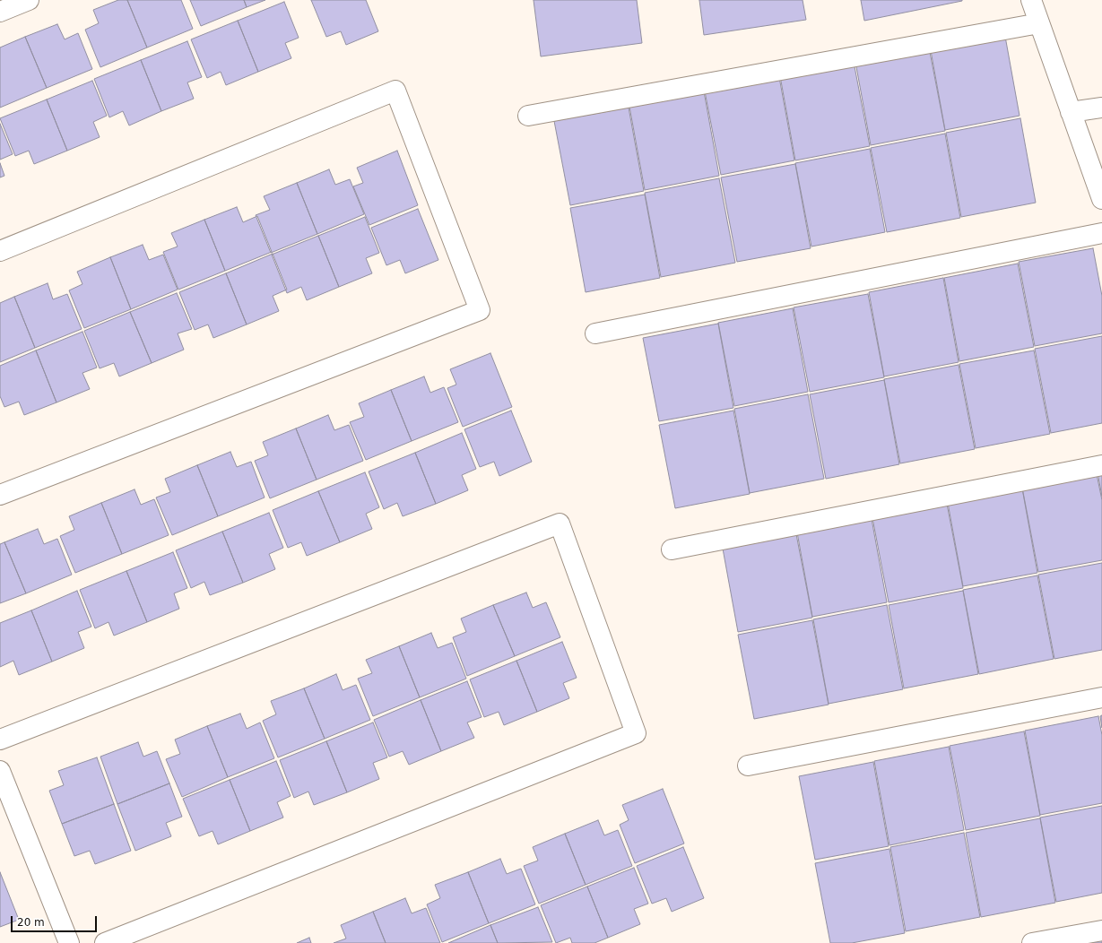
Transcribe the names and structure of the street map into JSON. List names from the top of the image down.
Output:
{
  "scale_bar": "20 m"
}
